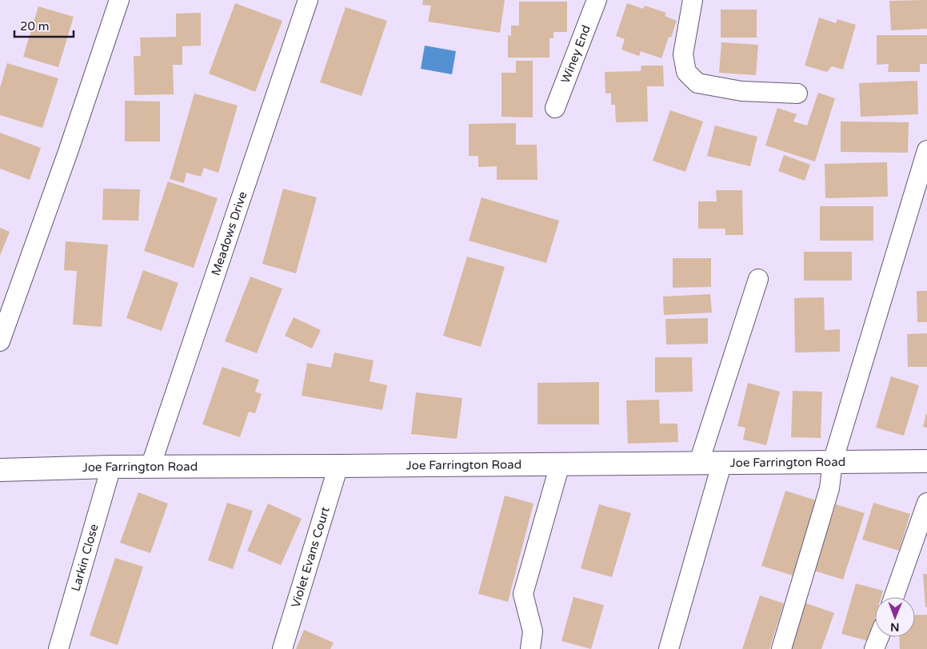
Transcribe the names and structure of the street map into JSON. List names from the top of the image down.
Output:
{
  "streets": {
    "main road": ["Joe Farrington Road"],
    "street": [
      "Winey End",
      "Meadows Drive",
      "Larkin Close",
      "Violet Evans Court"
    ]
  },
  "crossings": [
    ["Meadows Drive", "Joe Farrington Road"],
    ["Joe Farrington Road", "Larkin Close"],
    ["Joe Farrington Road", "Violet Evans Court"]
  ],
  "scale_bar": "20 m",
  "north": "bottom"
}
